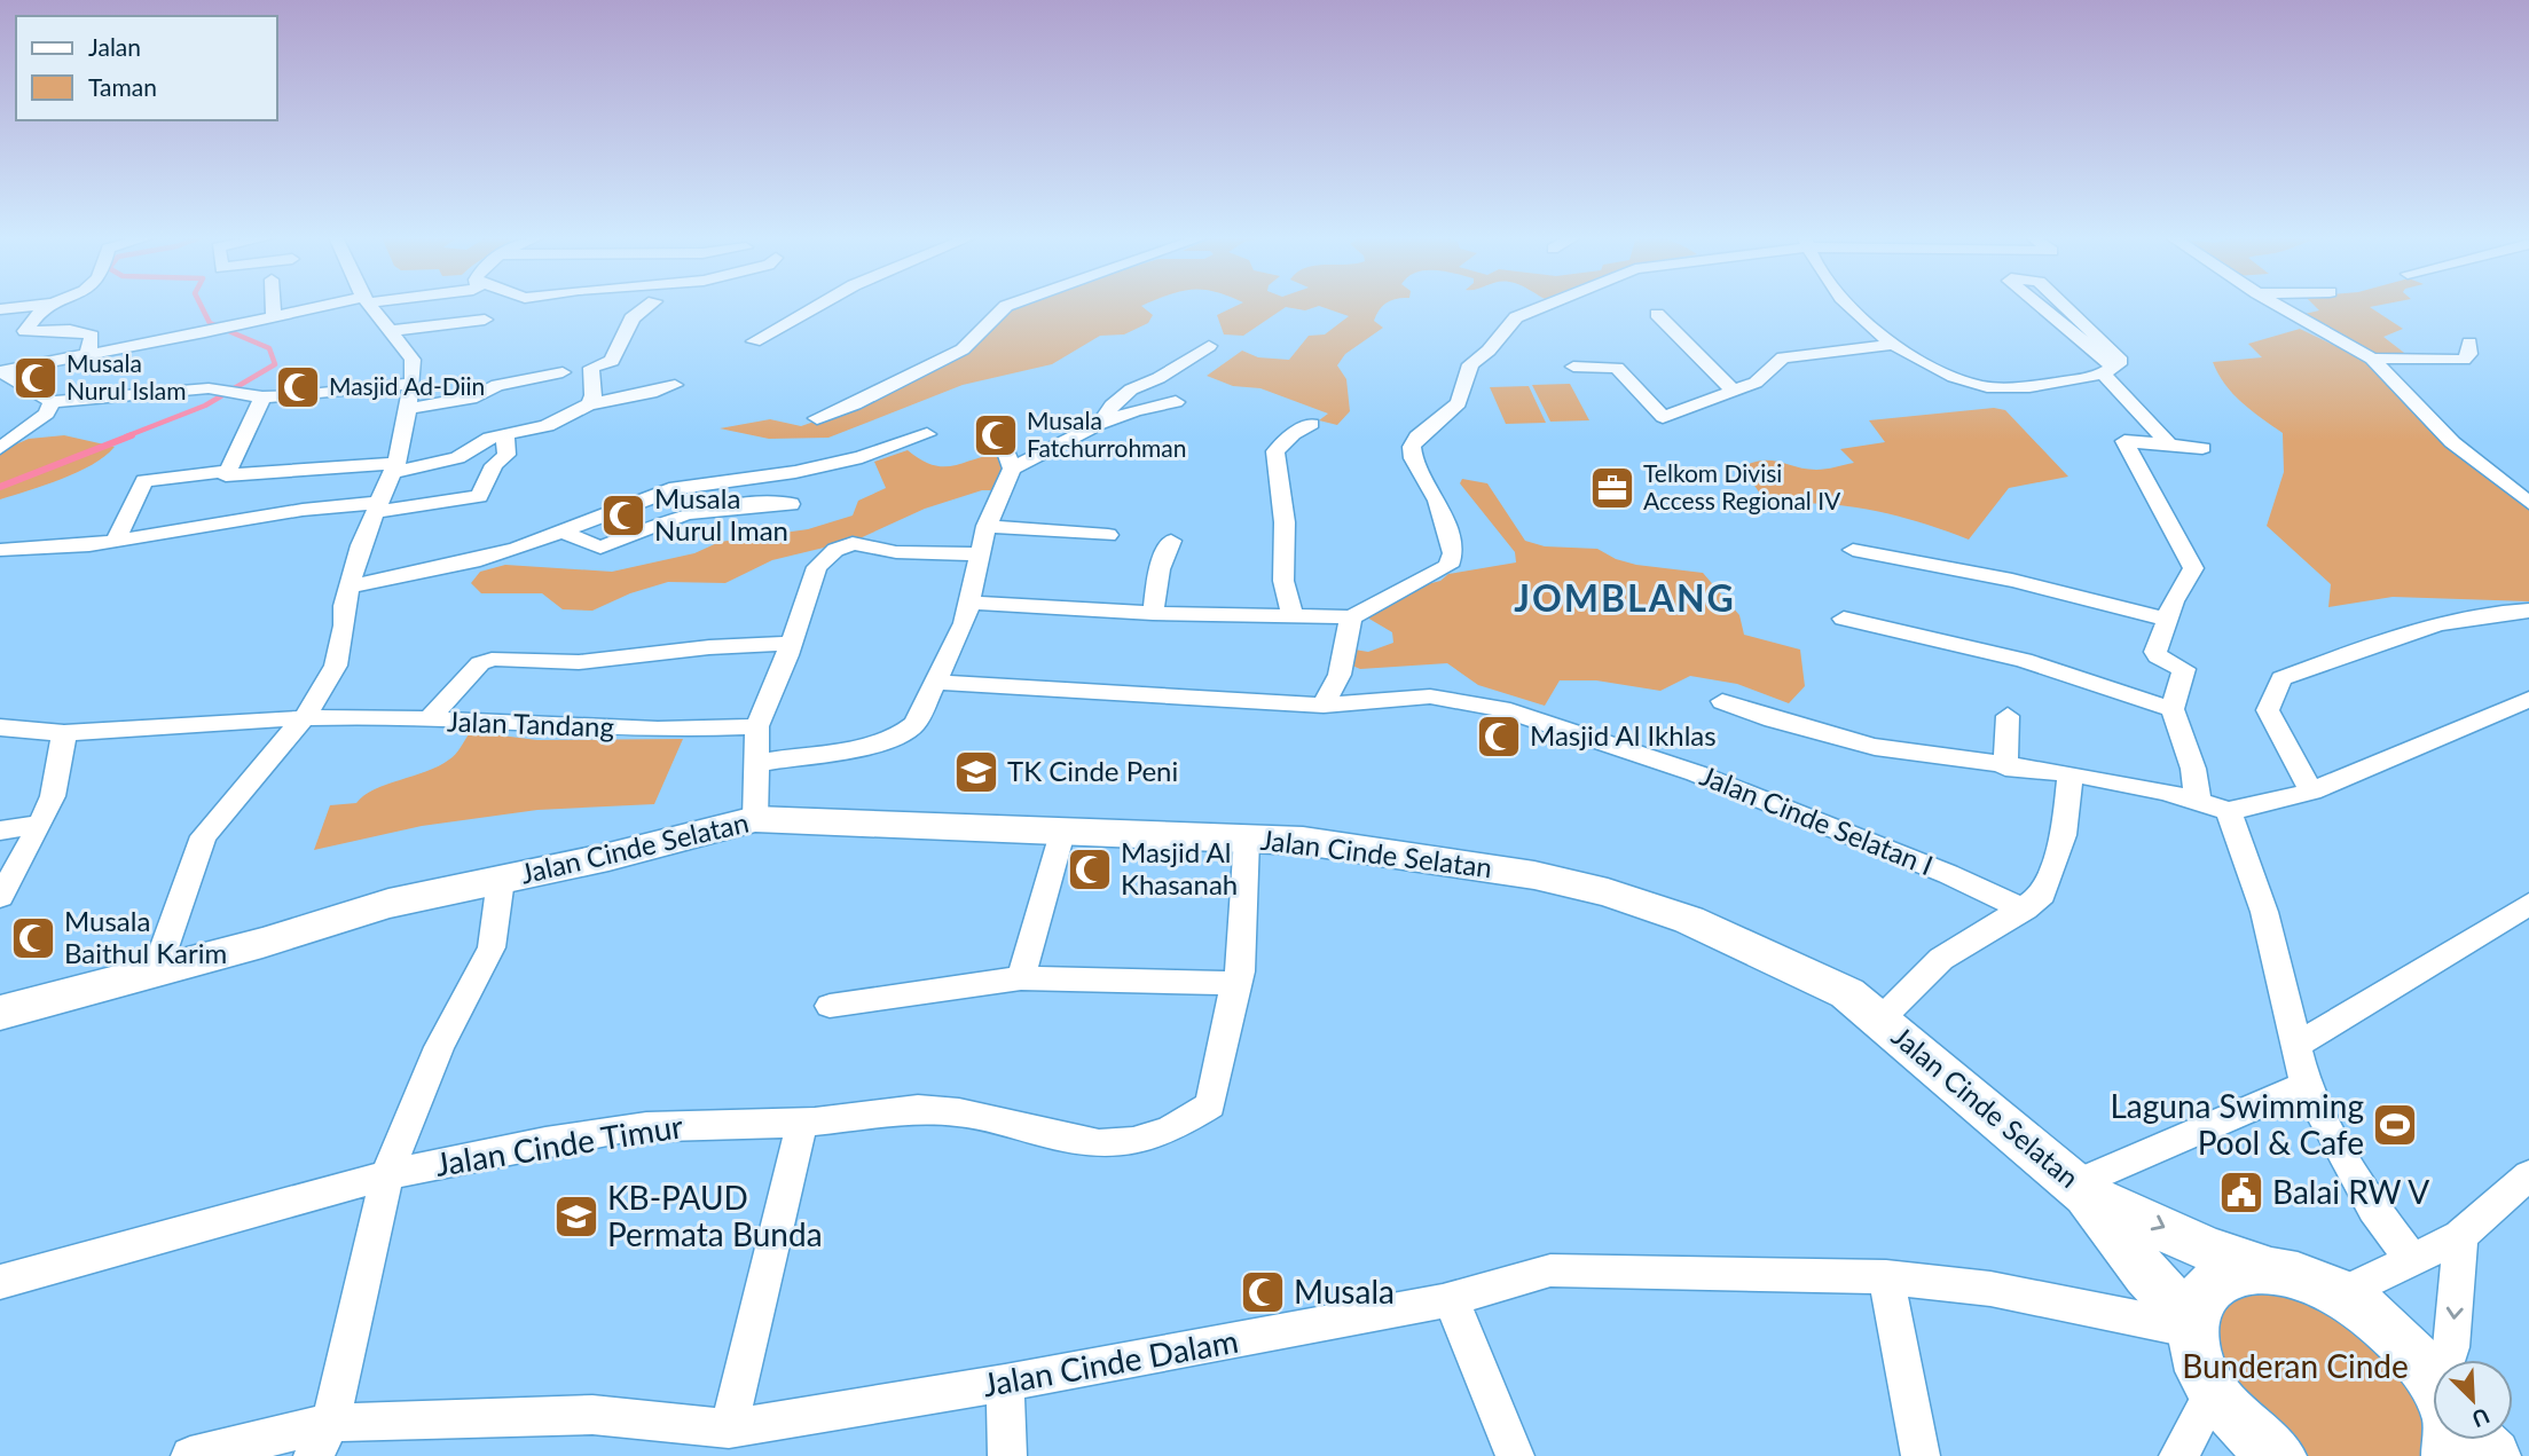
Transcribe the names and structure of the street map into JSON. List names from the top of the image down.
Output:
{
  "streets": {
    "street": [
      "Jalan Tandang",
      "Jalan Cinde Selatan I",
      "Jalan Cinde Selatan",
      "Jalan Cinde Timur",
      "Jalan Cinde Dalam"
    ]
  },
  "crossings": [
    ["Jalan Cinde Selatan", "Jalan Cinde Timur"],
    ["Jalan Cinde Selatan", "Jalan Cinde Dalam"]
  ],
  "districts": ["JOMBLANG"],
  "parks": ["Bunderan Cinde"],
  "places": {
    "mosque": [
      "Musala Nurul Islam",
      "Masjid Ad-Diin",
      "Musala Fatchurrohman",
      "Musala Nurul Iman",
      "Masjid Al Ikhlas",
      "Masjid Al Khasanah",
      "Musala Baithul Karim",
      "Musala"
    ],
    "office": ["Telkom Divisi Access Regional IV"],
    "school or university": ["TK Cinde Peni", "KB-PAUD Permata Bunda"],
    "sports": ["Laguna Swimming Pool & Cafe"],
    "public building": ["Balai RW V"]
  },
  "legend": ["Jalan", "Taman"],
  "north": "bottom right"
}
